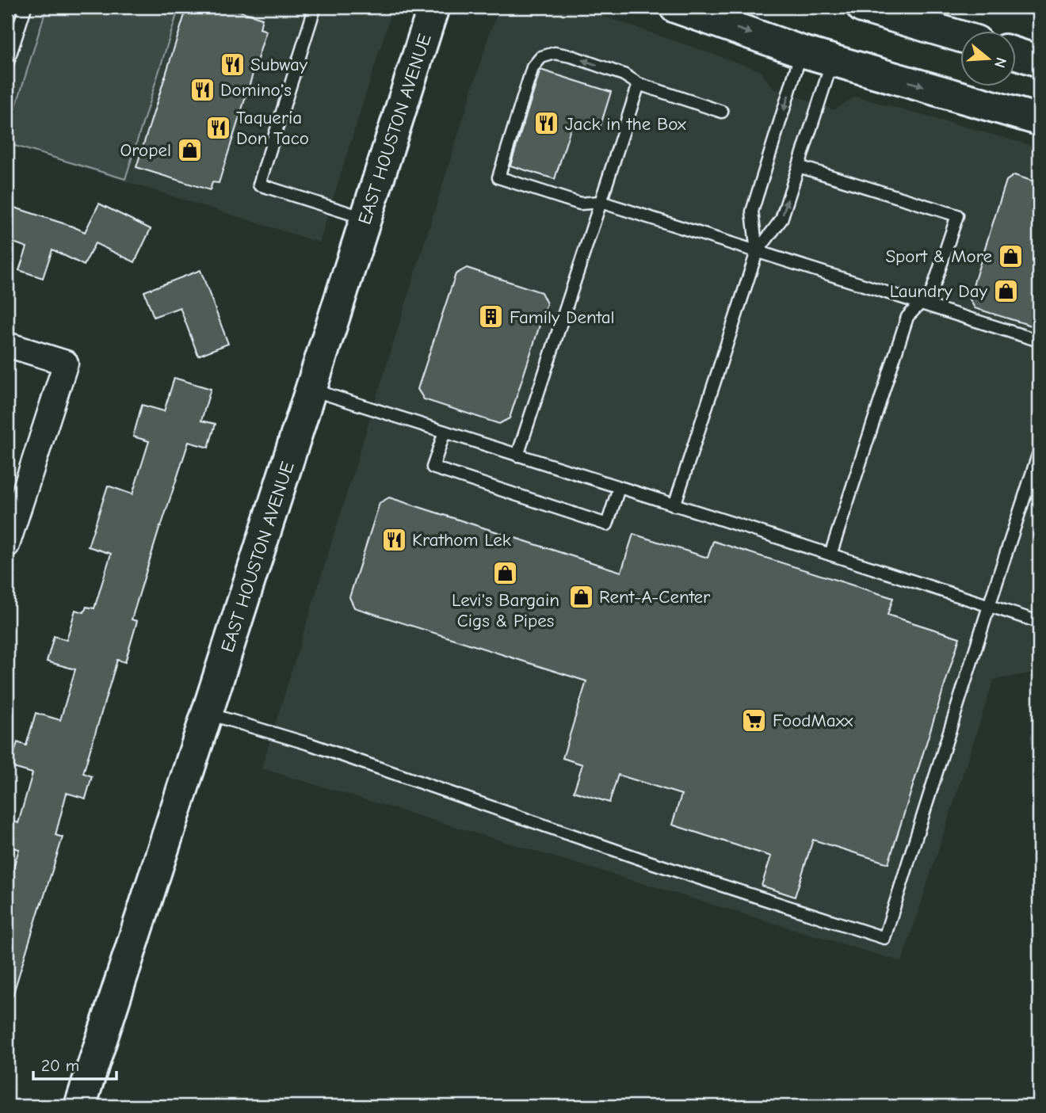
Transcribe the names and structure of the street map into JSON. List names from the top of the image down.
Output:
{
  "streets": {
    "main road": ["EAST HOUSTON AVENUE"]
  },
  "places": {
    "restaurant": [
      "Subway",
      "Domino's",
      "Jack in the Box",
      "Taqueria Don Taco",
      "Krathom Lek"
    ],
    "shop": [
      "Oropel",
      "Sport & More",
      "Laundry Day",
      "Levi's Bargain Cigs & Pipes",
      "Rent-A-Center"
    ],
    "building": ["Family Dental"],
    "supermarket": ["FoodMaxx"]
  },
  "scale_bar": "20 m",
  "north": "right"
}
